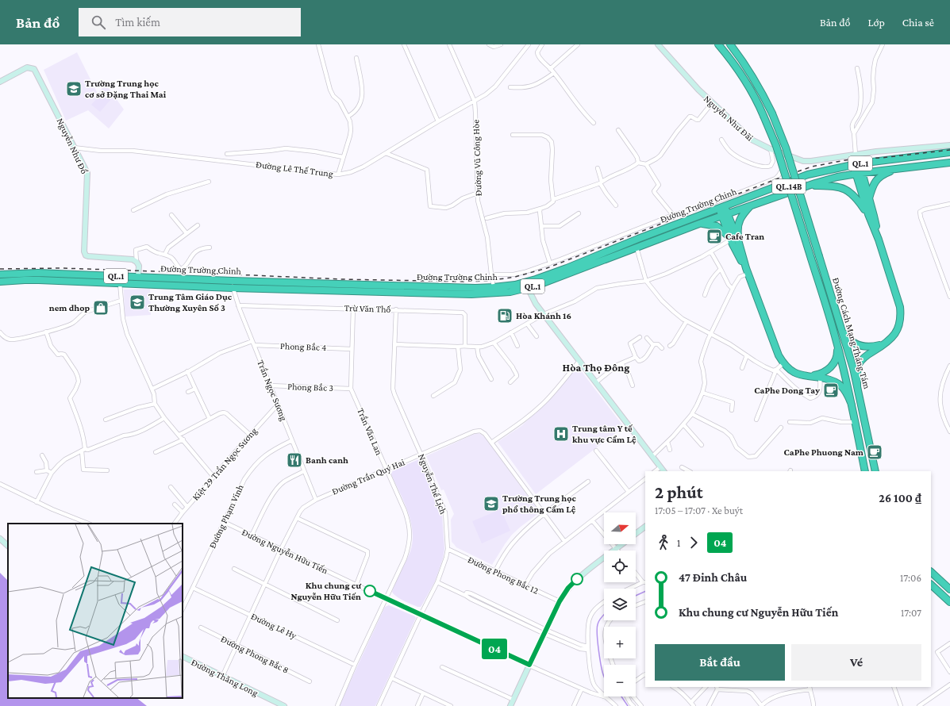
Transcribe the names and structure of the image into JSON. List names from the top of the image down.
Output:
{
  "streets": {
    "highway": [
      "QL.1",
      "QL.14B",
      "Đường Trường Chinh",
      "Đường Cách Mạng Tháng Tám"
    ],
    "street": [
      "Nguyễn Như Đãi",
      "Nguyễn Như Đổ",
      "Đường Vũ Công Hòe",
      "Đường Lê Thế Trung",
      "Trừ Văn Thố",
      "Phong Bắc 4",
      "Phong Bắc 3",
      "Trần Ngọc Sương",
      "Trần Văn Lan",
      "Kiệt 29 Trần Ngọc Sương",
      "Đường Trần Quý Hai",
      "Nguyễn Thế Lịch",
      "Đường Phạm Vinh",
      "Đường Nguyễn Hữu Tiến",
      "Đường Phong Bắc 12",
      "Đường Lê Hy",
      "Đường Phong Bắc 8",
      "Đường Thăng Long"
    ]
  },
  "crossings": [
    ["Nguyễn Như Đổ", "Đường Lê Thế Trung"],
    ["Đường Vũ Công Hòe", "Đường Lê Thế Trung"],
    ["Đường Vũ Công Hòe", "Đường Trường Chinh"],
    ["Đường Trường Chinh", "Trần Ngọc Sương"],
    ["Trừ Văn Thố", "Trần Ngọc Sương"],
    ["Trừ Văn Thố", "Trần Văn Lan"],
    ["Trừ Văn Thố", "Nguyễn Thế Lịch"],
    ["Phong Bắc 4", "Trần Ngọc Sương"],
    ["Phong Bắc 4", "Trần Văn Lan"],
    ["Phong Bắc 3", "Trần Ngọc Sương"],
    ["Phong Bắc 3", "Trần Văn Lan"],
    ["Trần Ngọc Sương", "Kiệt 29 Trần Ngọc Sương"],
    ["Trần Ngọc Sương", "Đường Trần Quý Hai"],
    ["Trần Ngọc Sương", "Đường Phạm Vinh"],
    ["Trần Văn Lan", "Đường Trần Quý Hai"],
    ["Trần Văn Lan", "Đường Nguyễn Hữu Tiến"],
    ["Trần Văn Lan", "Đường Lê Hy"],
    ["Đường Trần Quý Hai", "Nguyễn Thế Lịch"],
    ["Đường Trần Quý Hai", "Đường Nguyễn Hữu Tiến"],
    ["Đường Trần Quý Hai", "Đường Lê Hy"],
    ["Đường Trần Quý Hai", "Đường Phong Bắc 8"],
    ["Đường Trần Quý Hai", "Đường Thăng Long"],
    ["Nguyễn Thế Lịch", "Đường Nguyễn Hữu Tiến"],
    ["Nguyễn Thế Lịch", "Đường Phong Bắc 12"],
    ["Đường Phạm Vinh", "Đường Nguyễn Hữu Tiến"],
    ["Đường Phạm Vinh", "Đường Lê Hy"]
  ],
  "districts": ["Hòa Thọ Đông"],
  "places": {
    "school or university": ["Trường Trung học cơ sở Đặng Thai Mai", "Trung Tâm Giáo Dục Thường Xuyên Số 3", "Trường Trung học phổ thông Cẩm Lệ"],
    "cafe": ["Cafe Tran", "CaPhe Dong Tay", "CaPhe Phuong Nam"],
    "shop": ["nem dhop"],
    "fuel station": ["Hòa Khánh 16"],
    "hospital": ["Trung tâm Y tế khu vực Cẩm Lệ"],
    "restaurant": ["Banh canh"],
    "other": ["Khu chung cư Nguyễn Hữu Tiến"]
  },
  "lines": ["bus line 04"],
  "north": "right",
  "page": {
    "header": "Bản đồ",
    "search": "Tìm kiếm",
    "nav": ["Bản đồ", "Lớp", "Chia sẻ"],
    "on_map": "04",
    "heading": ["2 phút", "17:05 – 17:07 · Xe buýt", "26 100 ₫"],
    "map_buttons": ["+", "−"],
    "legs": ["1", "04"],
    "list": [
      {
        "name": "47 Đinh Châu",
        "value": "17:06"
      },
      {
        "name": "Khu chung cư Nguyễn Hữu Tiến",
        "value": "17:07"
      }
    ],
    "buttons": ["Bắt đầu", "Vé"]
  }
}
